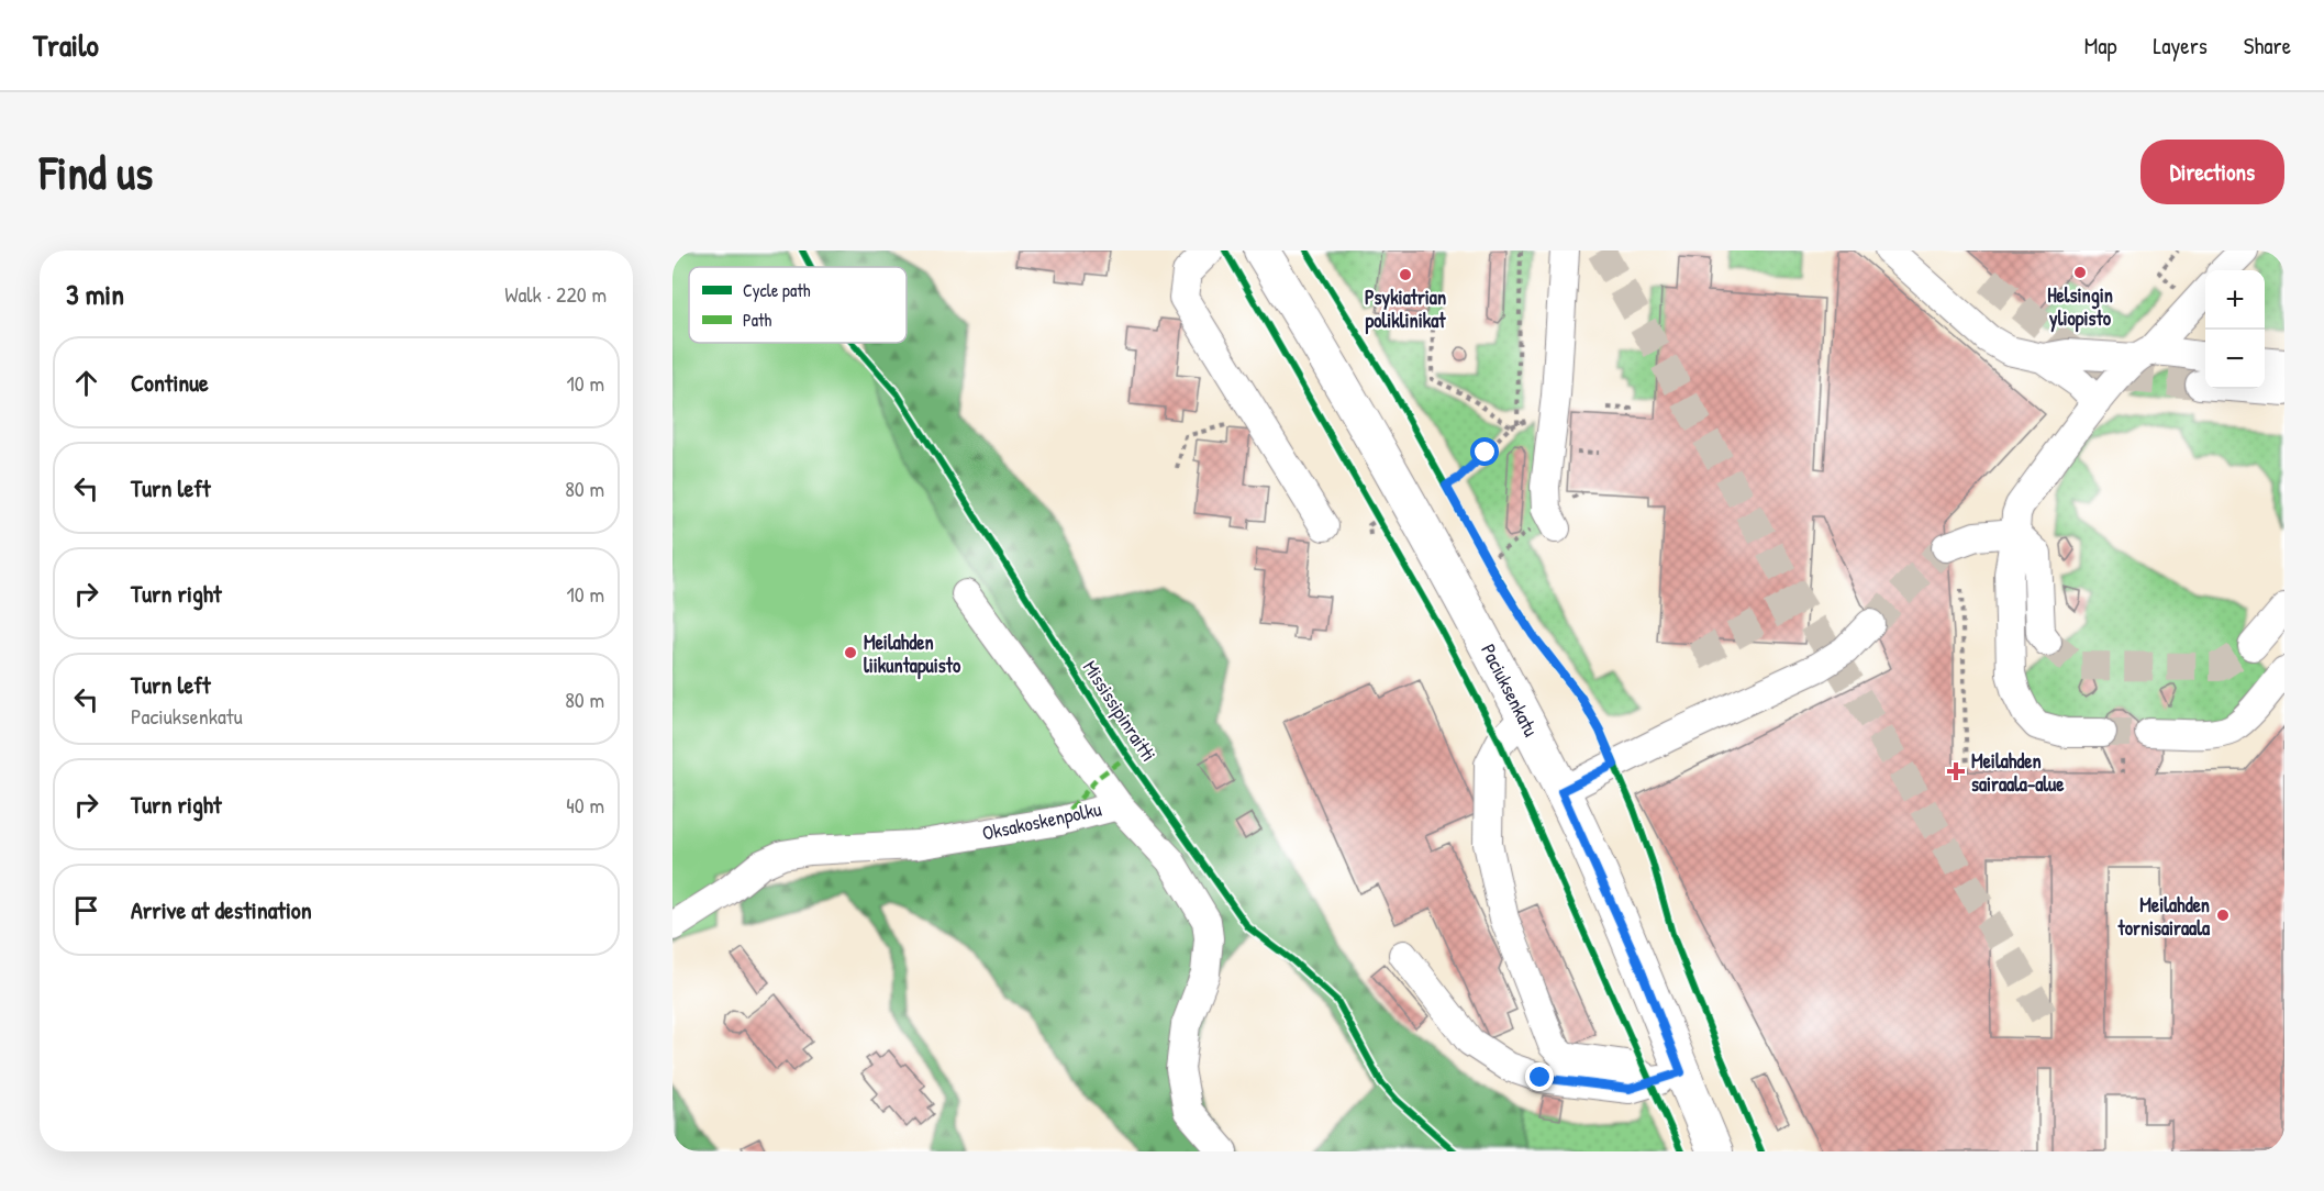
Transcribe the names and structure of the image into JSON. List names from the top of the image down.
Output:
{
  "streets": {
    "main road": ["Paciuksenkatu"],
    "street": ["Oksakoskenpolku"],
    "cycle path": ["Mississipinraitti"]
  },
  "places": {
    "other": [
      "Helsingin yliopisto",
      "Psykiatrian poliklinikat",
      "Meilahden liikuntapuisto",
      "Meilahden tornisairaala"
    ],
    "health": ["Meilahden sairaala-alue"]
  },
  "legend": ["Cycle path", "Path"],
  "page": {
    "header": "Trailo",
    "nav": ["Map", "Layers", "Share"],
    "buttons": "Directions",
    "title": "Find us",
    "heading": ["3 min", "Walk · 220 m"],
    "map_buttons": ["+", "−"],
    "list": [
      ["Continue", "10 m"],
      ["Turn left", "80 m"],
      ["Turn right", "10 m"],
      ["Turn left", "Paciuksenkatu", "80 m"],
      ["Turn right", "40 m"],
      "Arrive at destination"
    ]
  }
}
